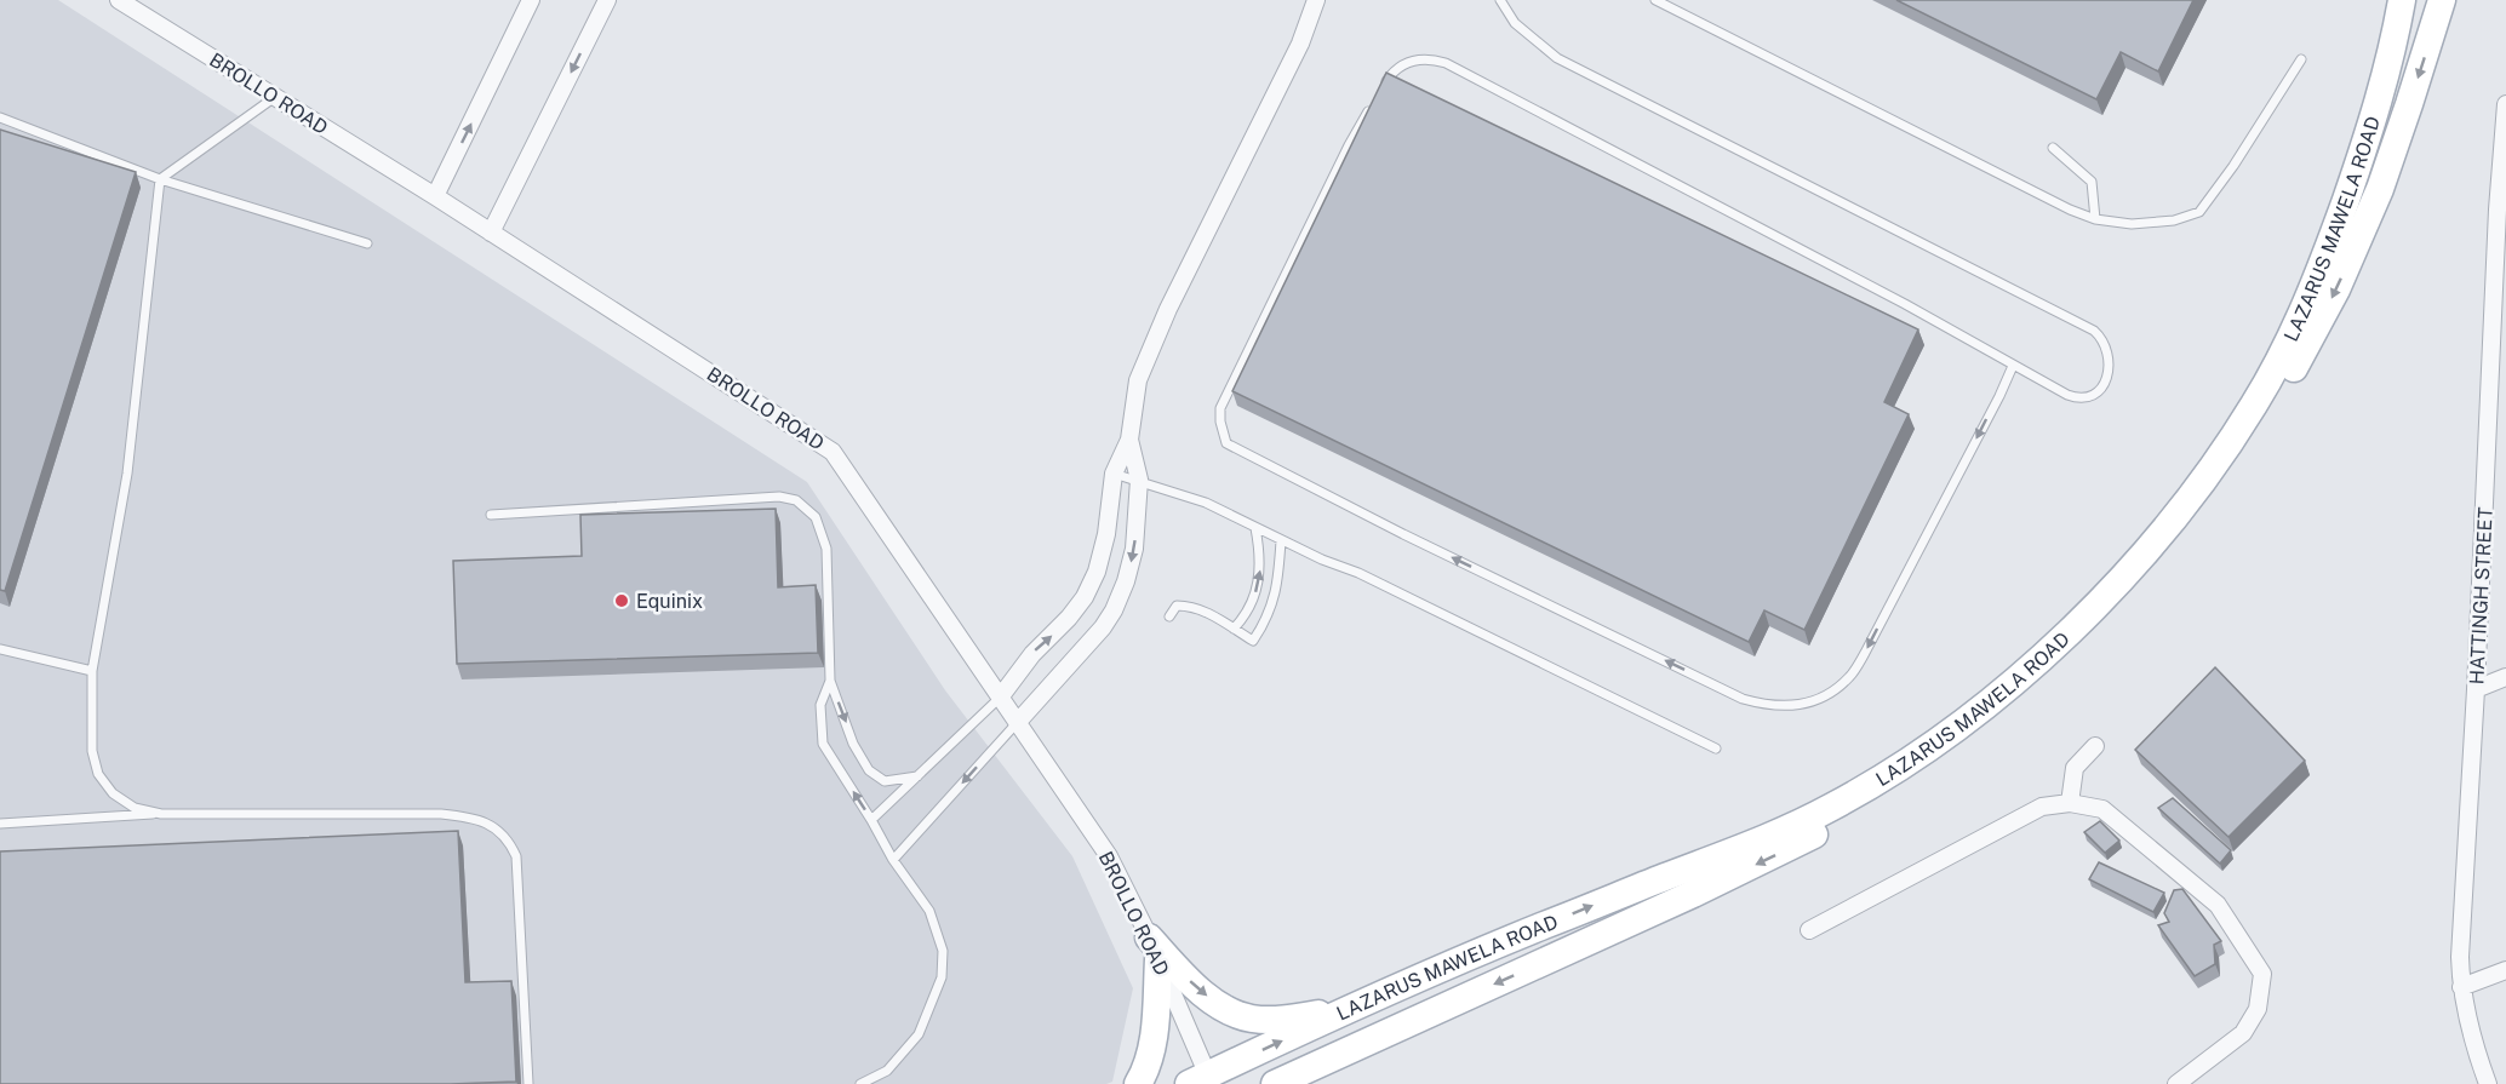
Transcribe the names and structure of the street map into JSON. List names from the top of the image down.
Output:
{
  "streets": {
    "main road": ["LAZARUS MAWELA ROAD"],
    "street": ["BROLLO ROAD", "HATTINGH STREET"]
  },
  "crossings": [
    ["BROLLO ROAD", "LAZARUS MAWELA ROAD"]
  ],
  "places": ["Equinix"]
}
